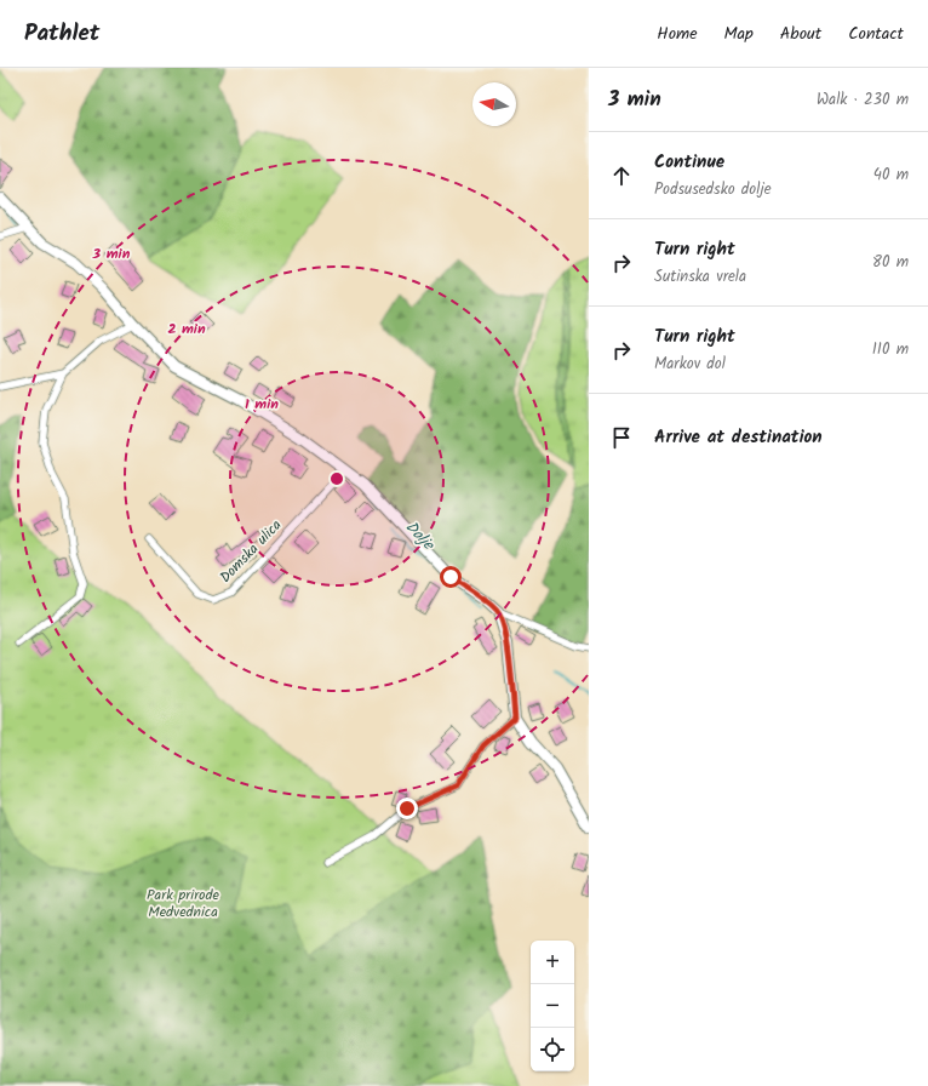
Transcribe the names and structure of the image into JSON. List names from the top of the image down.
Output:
{
  "streets": {
    "street": ["Domska ulica"]
  },
  "water": ["Dolje"],
  "parks": ["Park prirode Medvednica"],
  "north": "left",
  "page": {
    "header": "Pathlet",
    "nav": [
      "Home",
      "Map",
      "About",
      "Contact"
    ],
    "heading": ["3 min", "Walk · 230 m"],
    "list": [
      ["Continue", "Podsusedsko dolje", "40 m"],
      ["Turn right", "Sutinska vrela", "80 m"],
      ["Turn right", "Markov dol", "110 m"],
      "Arrive at destination"
    ],
    "map_buttons": ["+", "−"]
  },
  "rings": ["3 min", "2 min", "1 min"]
}
